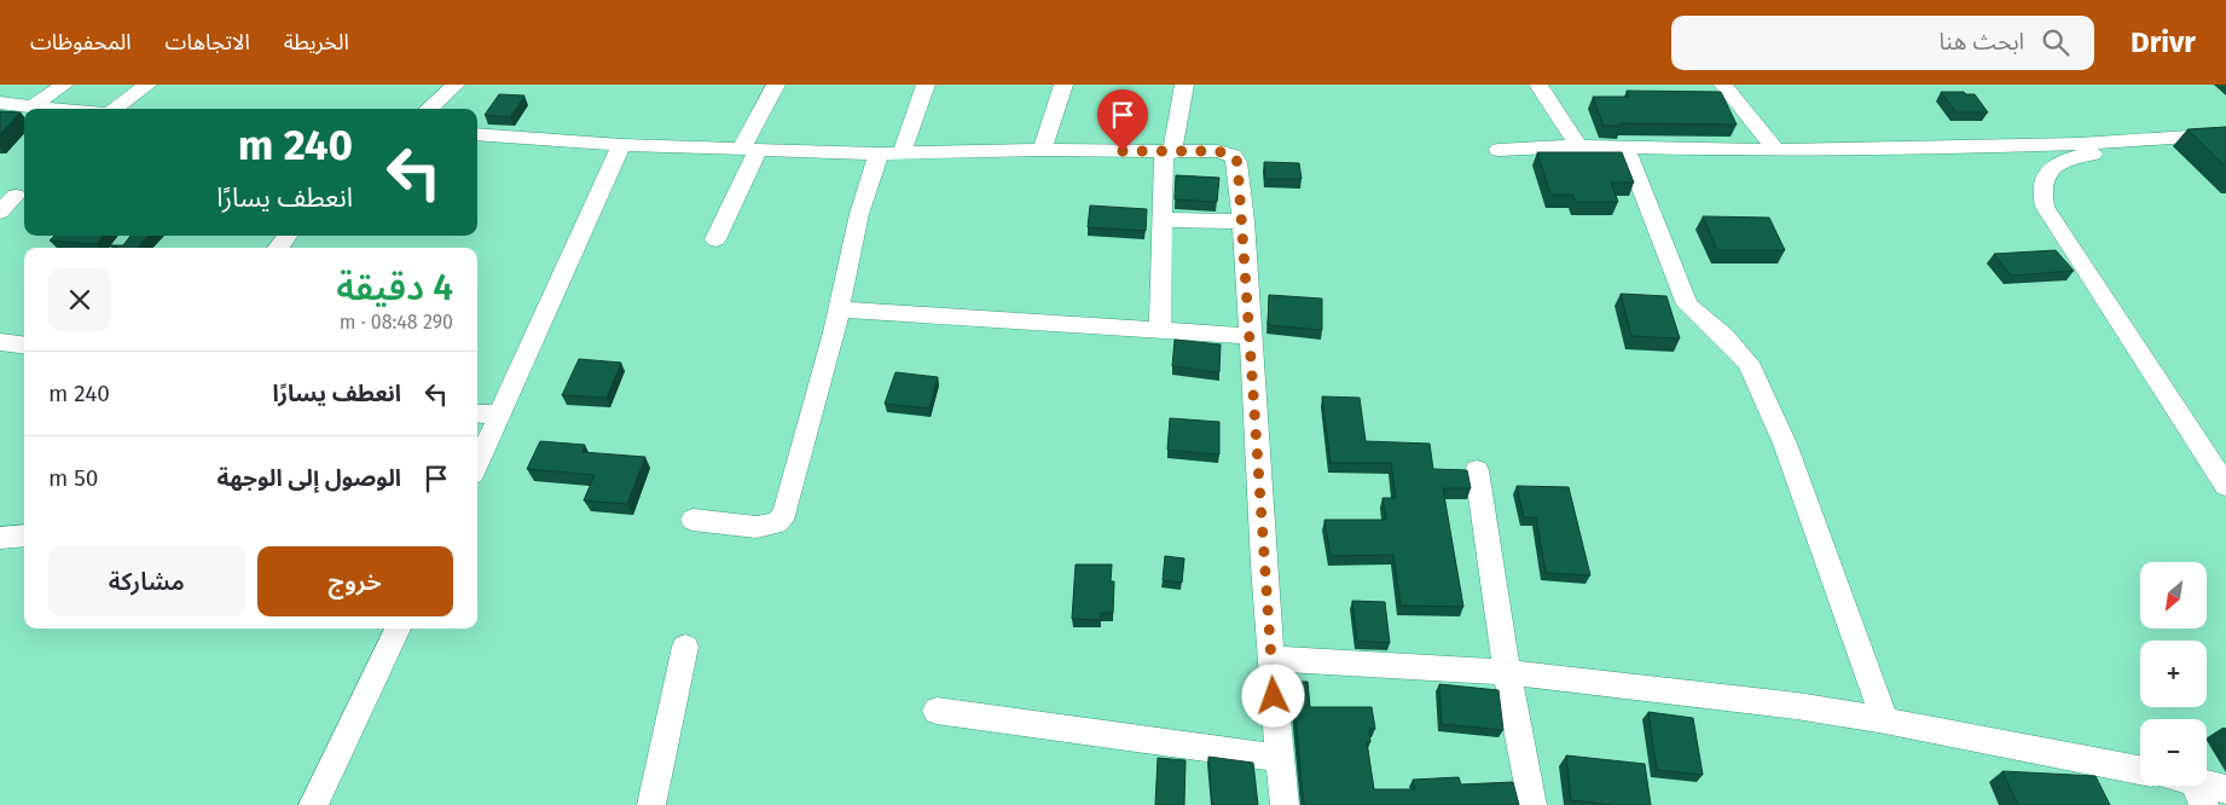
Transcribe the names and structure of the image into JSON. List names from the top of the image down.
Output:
{
  "north": "bottom left",
  "page": {
    "header": "Drivr",
    "search": "ابحث هنا",
    "nav": ["الخريطة", "الاتجاهات", "المحفوظات"],
    "turn": ["240 m", "انعطف يسارًا"],
    "heading": ["4 دقيقة", "290 m · 08:48"],
    "list": [
      {
        "name": "انعطف يسارًا",
        "value": "240 m"
      },
      {
        "name": "الوصول إلى الوجهة",
        "value": "50 m"
      }
    ],
    "buttons": ["خروج", "مشاركة"],
    "map_buttons": ["+", "−"]
  }
}
